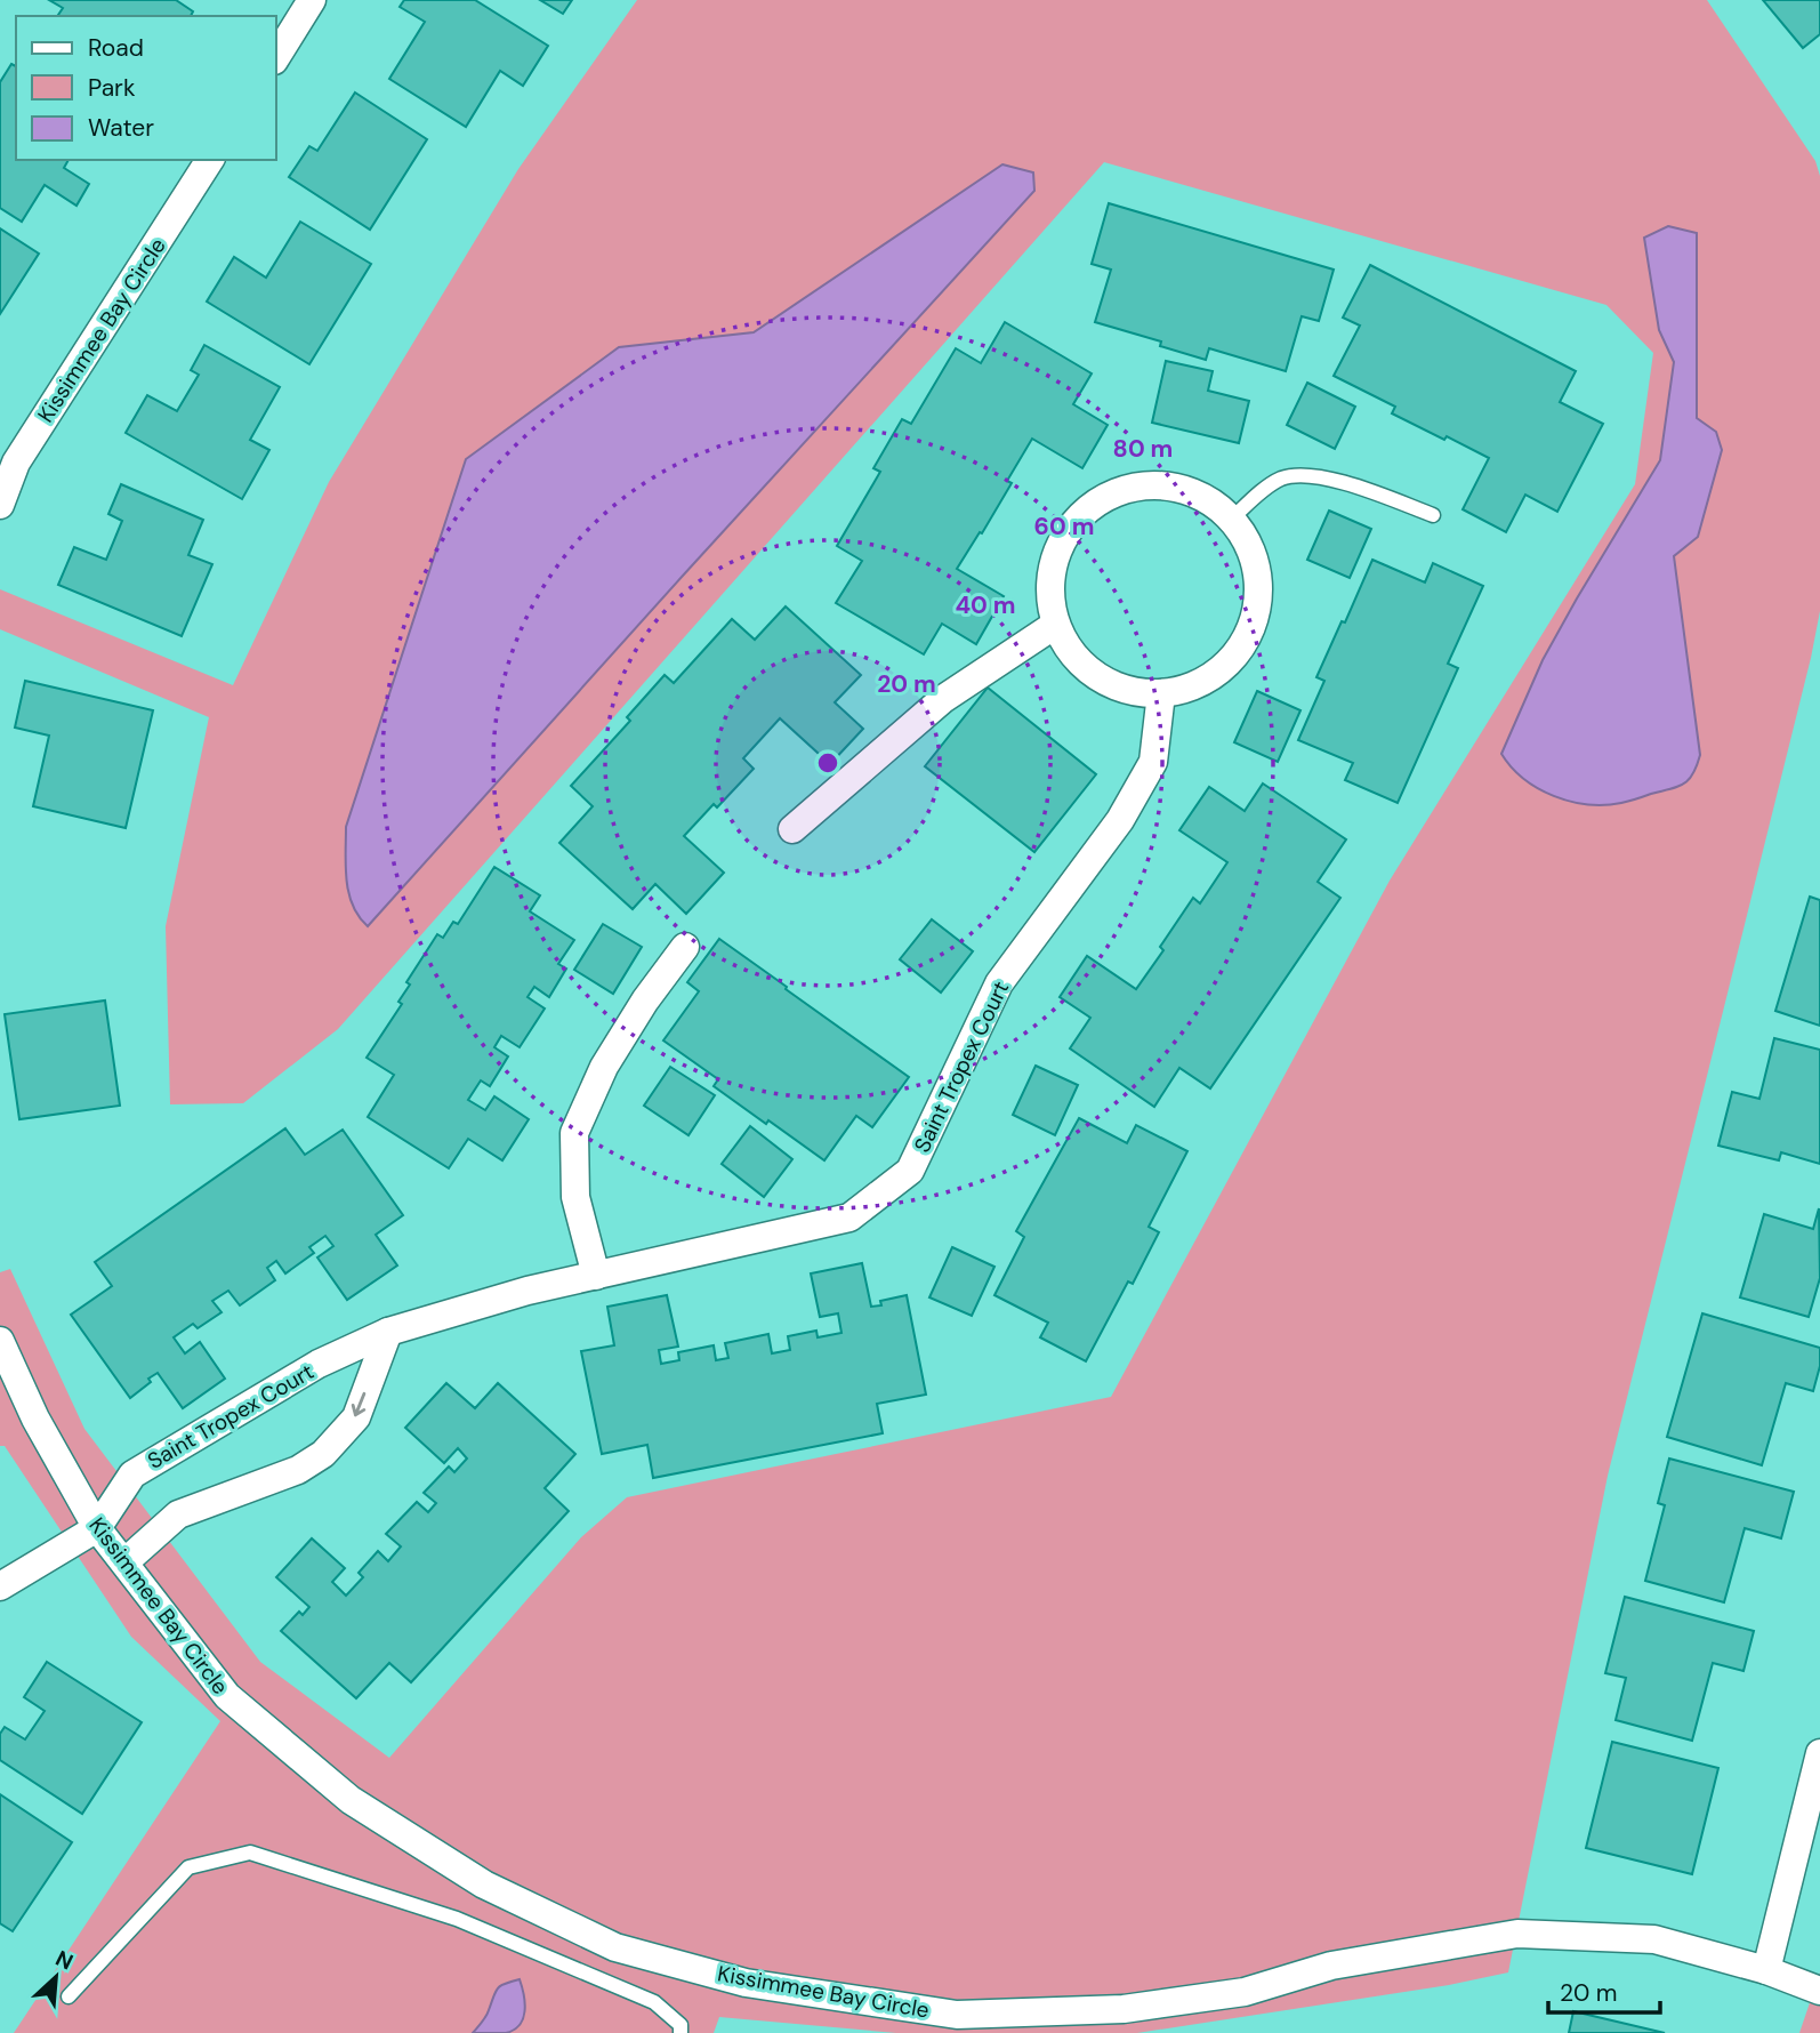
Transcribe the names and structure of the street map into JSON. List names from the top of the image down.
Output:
{
  "streets": {
    "street": ["Kissimmee Bay Circle", "Saint Tropex Court"]
  },
  "crossings": [
    ["Kissimmee Bay Circle", "Saint Tropex Court"]
  ],
  "legend": ["Road", "Park", "Water"],
  "scale_bar": "20 m",
  "north": "top right",
  "rings": [
    "80 m",
    "60 m",
    "40 m",
    "20 m"
  ]
}
